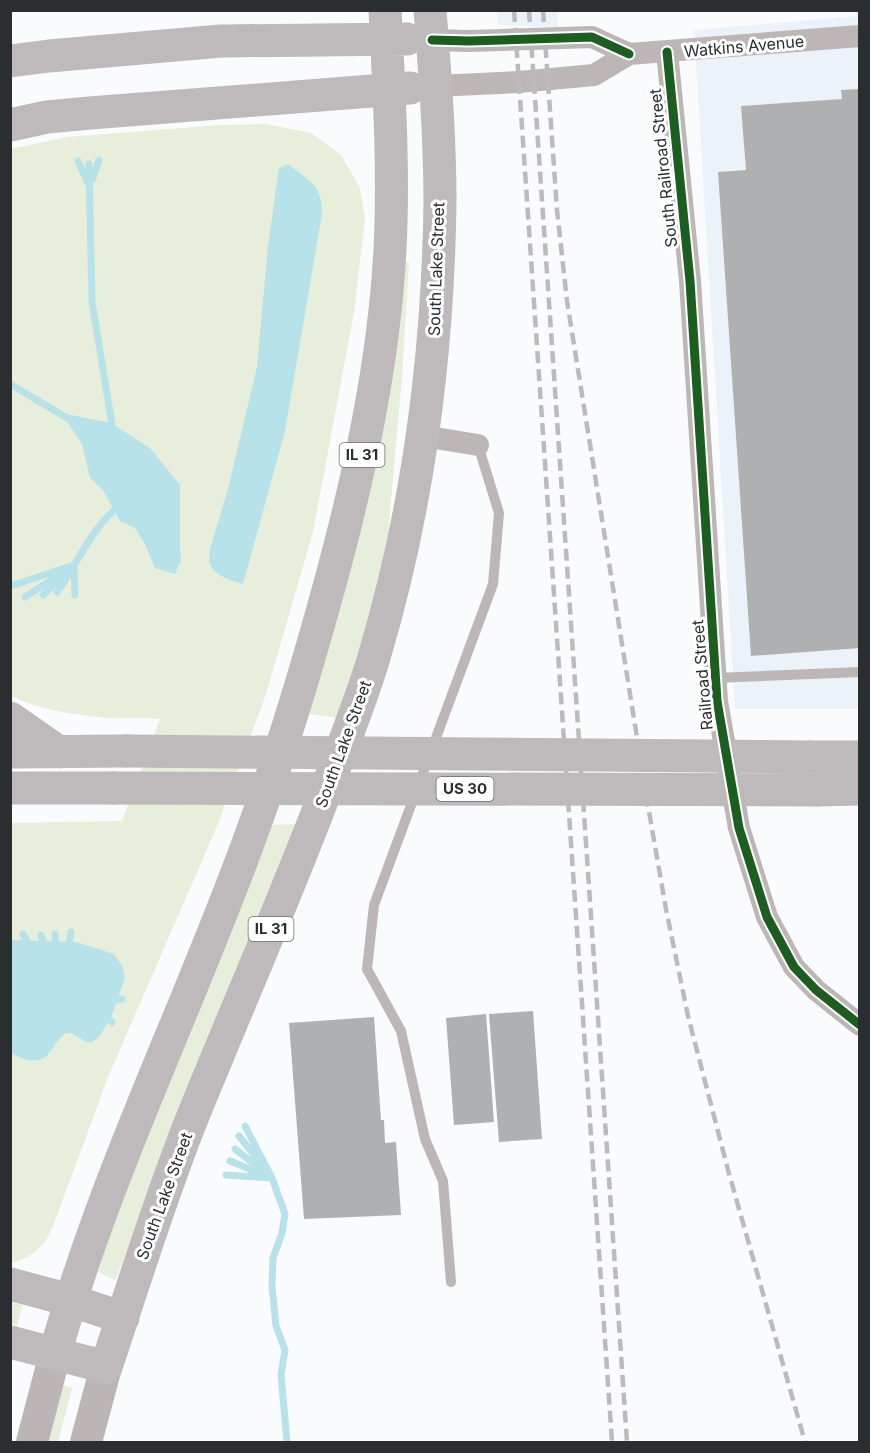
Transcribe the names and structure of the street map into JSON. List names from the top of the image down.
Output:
{
  "streets": {
    "main road": ["South Lake Street", "IL 31", "US 30"],
    "street": ["Watkins Avenue", "South Railroad Street", "Railroad Street"]
  },
  "crossings": [
    ["Watkins Avenue", "South Railroad Street"],
    ["Watkins Avenue", "South Lake Street"],
    ["South Railroad Street", "Railroad Street"]
  ]
}
